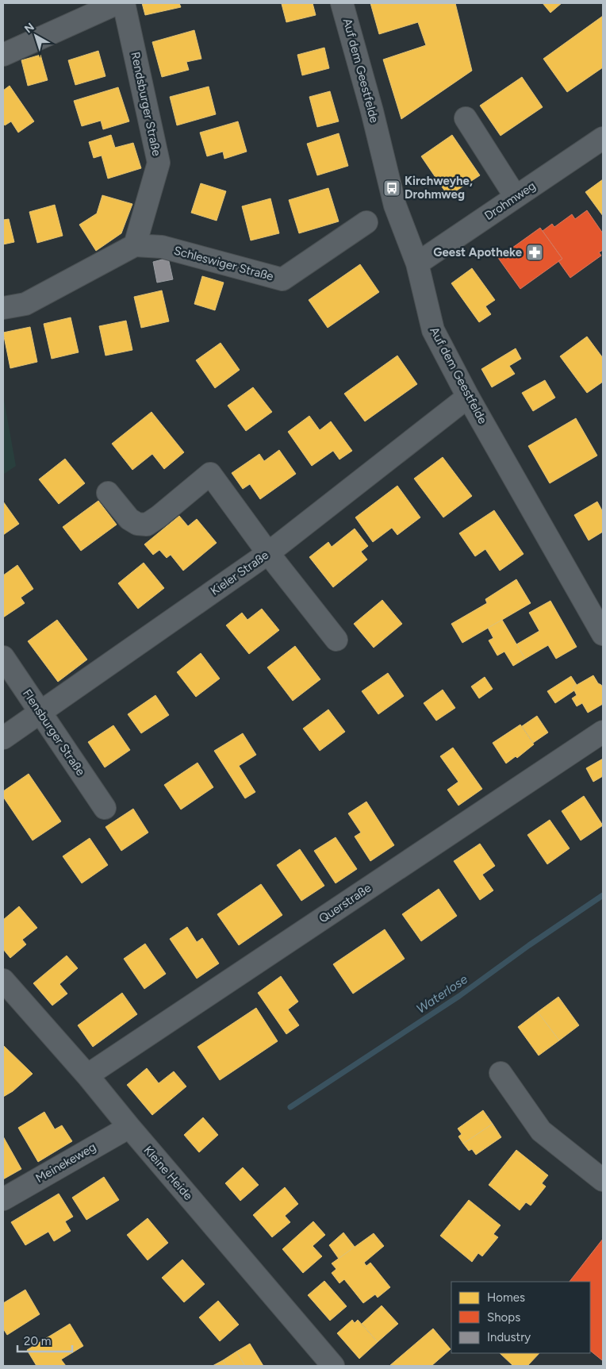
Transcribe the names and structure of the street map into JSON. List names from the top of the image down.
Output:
{
  "streets": {
    "street": [
      "Auf dem Geestfelde",
      "Rendsburger Straße",
      "Drohmweg",
      "Schleswiger Straße",
      "Kieler Straße",
      "Flensburger Straße",
      "Querstraße",
      "Meinekeweg",
      "Kleine Heide"
    ]
  },
  "crossings": [
    ["Auf dem Geestfelde", "Drohmweg"],
    ["Auf dem Geestfelde", "Kieler Straße"],
    ["Rendsburger Straße", "Schleswiger Straße"],
    ["Kieler Straße", "Flensburger Straße"],
    ["Querstraße", "Kleine Heide"],
    ["Meinekeweg", "Kleine Heide"]
  ],
  "water": ["Waterlose"],
  "places": {
    "bus stop": ["Kirchweyhe, Drohmweg"],
    "pharmacy": ["Geest Apotheke"]
  },
  "legend": ["Homes", "Shops", "Industry"],
  "scale_bar": "20 m",
  "north": "top left"
}
